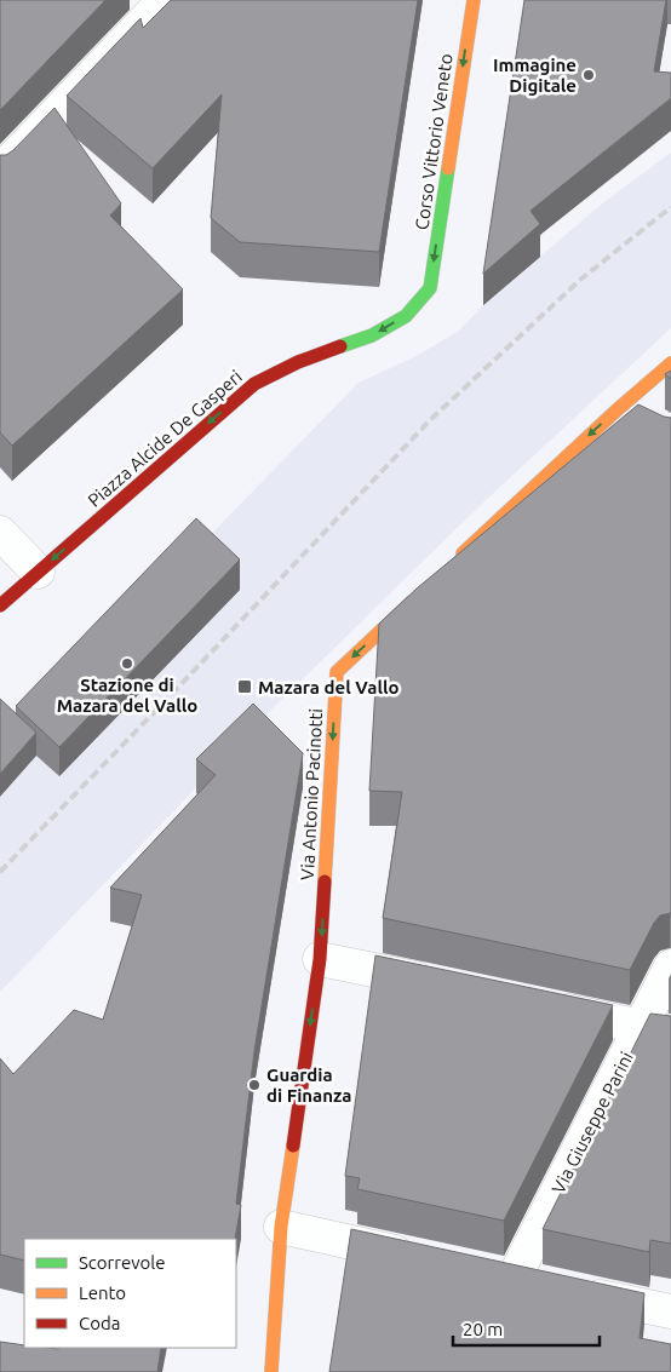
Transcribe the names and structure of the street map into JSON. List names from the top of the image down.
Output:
{
  "streets": {
    "street": [
      "Corso Vittorio Veneto",
      "Piazza Alcide De Gasperi",
      "Via Antonio Pacinotti",
      "Via Giuseppe Parini"
    ]
  },
  "crossings": [
    ["Corso Vittorio Veneto", "Piazza Alcide De Gasperi"]
  ],
  "one_way": ["Corso Vittorio Veneto", "Piazza Alcide De Gasperi", "Via Antonio Pacinotti"],
  "places": {
    "other": ["Immagine Digitale", "Stazione di Mazara del Vallo", "Guardia di Finanza"],
    "transit": ["Mazara del Vallo"]
  },
  "legend": ["Scorrevole", "Lento", "Coda"],
  "scale_bar": "20 m"
}
